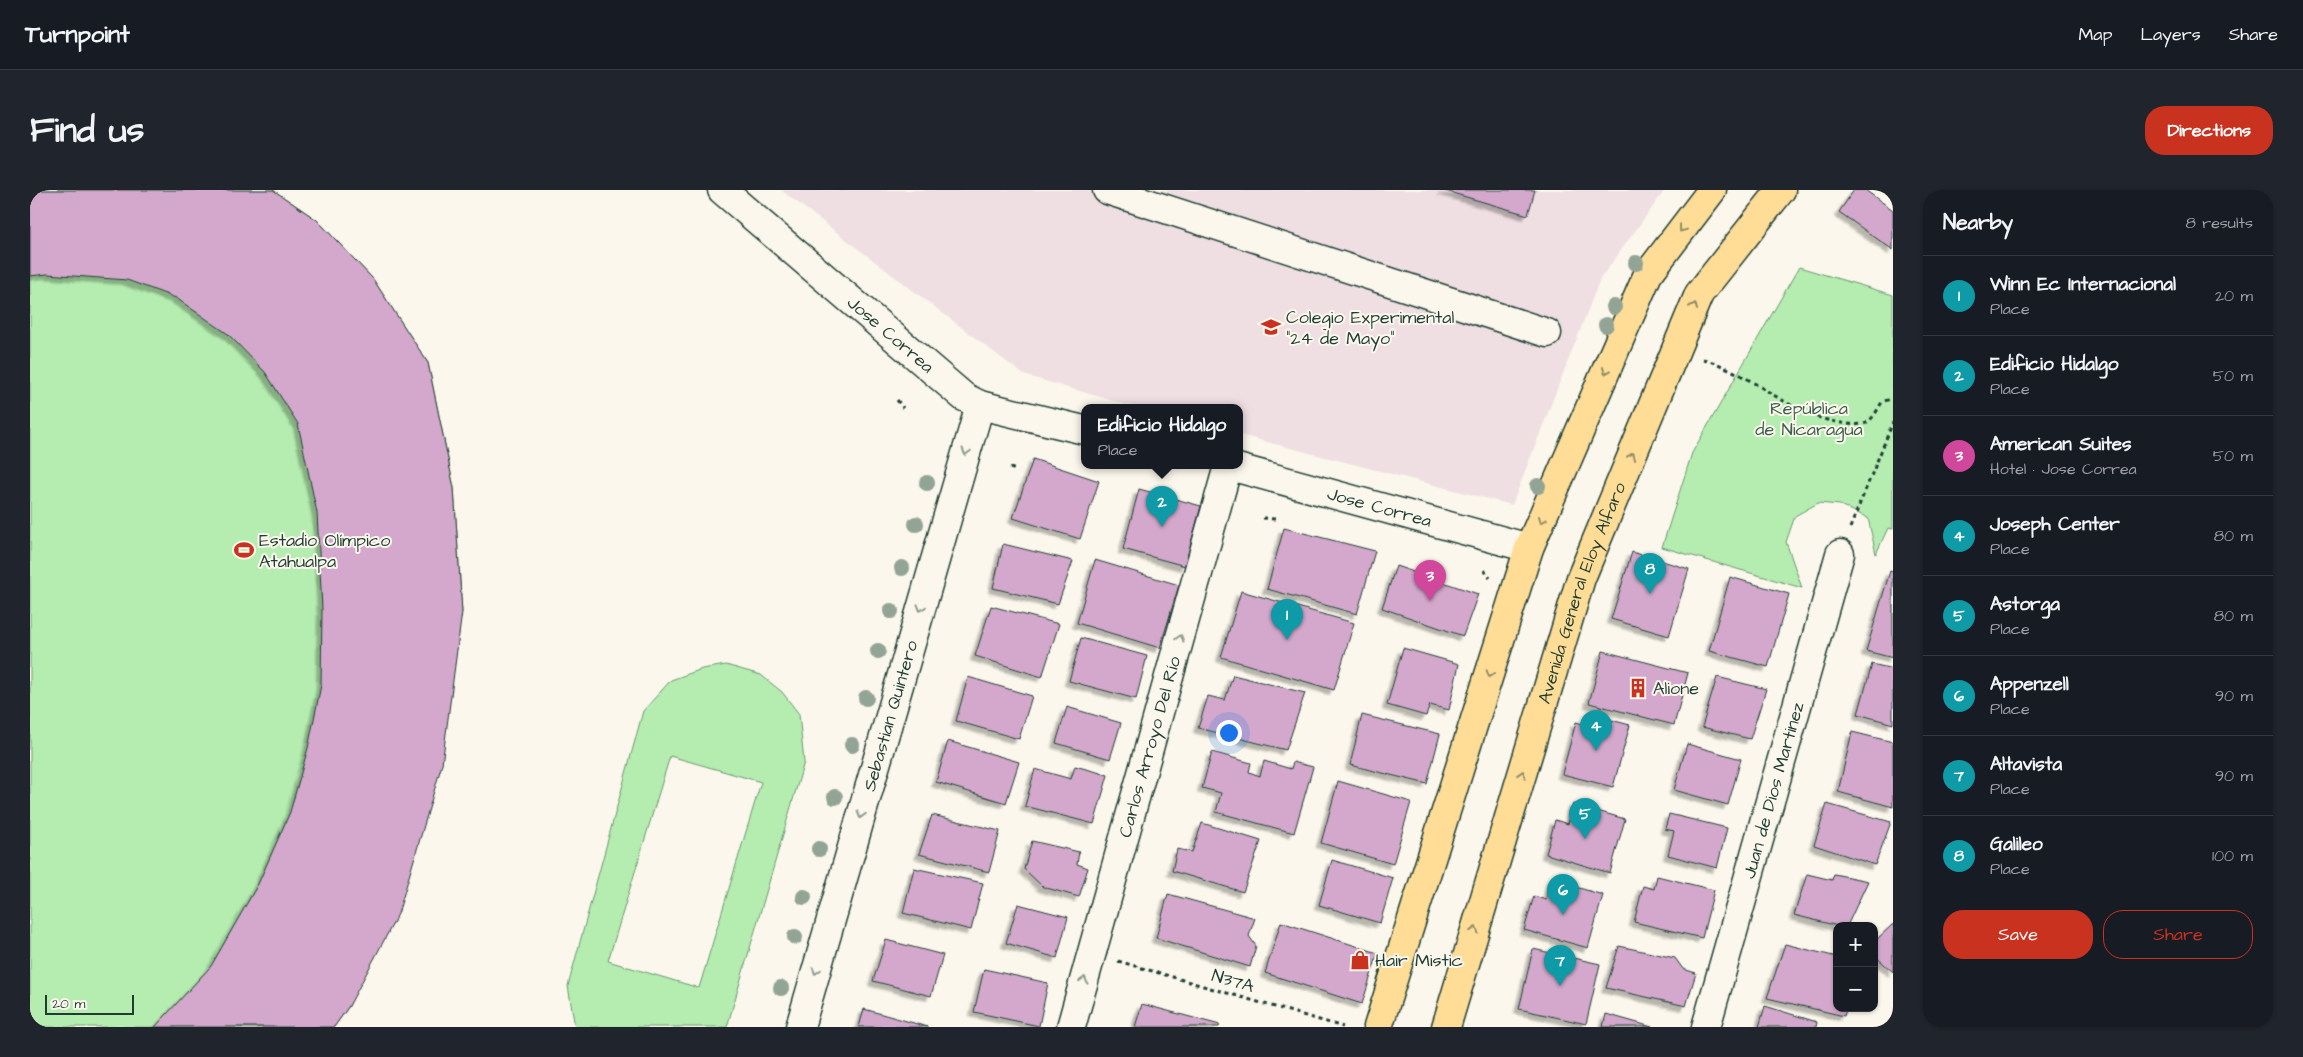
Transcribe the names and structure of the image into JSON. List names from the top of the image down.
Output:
{
  "streets": {
    "main road": ["Avenida General Eloy Alfaro"],
    "street": [
      "Jose Correa",
      "Sebastian Quintero",
      "Carlos Arroyo Del Río",
      "Juan de Dios Martinez"
    ],
    "path": ["N37A"]
  },
  "crossings": [
    ["Jose Correa", "Sebastian Quintero"]
  ],
  "one_way": ["Sebastian Quintero", "Carlos Arroyo Del Río"],
  "parks": ["República de Nicaragua"],
  "places": {
    "school or university": ["Colegio Experimental \"24 de Mayo\""],
    "sports": ["Estadio Olímpico Atahualpa"],
    "building": ["Alione"],
    "shop": ["Hair Mistic"]
  },
  "scale_bar": "20 m",
  "page": {
    "header": "Turnpoint",
    "nav": ["Map", "Layers", "Share"],
    "title": "Find us",
    "buttons": [
      "Directions",
      ["Save", "Share"]
    ],
    "heading": ["Nearby", "8 results"],
    "list": [
      {
        "mark": "1",
        "name": "Winn Ec Internacional",
        "note": "Place",
        "value": "20 m"
      },
      {
        "mark": "2",
        "name": "Edificio Hidalgo",
        "note": "Place",
        "value": "50 m"
      },
      {
        "mark": "3",
        "name": "American Suites",
        "note": "Hotel · Jose Correa",
        "value": "50 m"
      },
      {
        "mark": "4",
        "name": "Joseph Center",
        "note": "Place",
        "value": "80 m"
      },
      {
        "mark": "5",
        "name": "Astorga",
        "note": "Place",
        "value": "80 m"
      },
      {
        "mark": "6",
        "name": "Appenzell",
        "note": "Place",
        "value": "90 m"
      },
      {
        "mark": "7",
        "name": "Altavista",
        "note": "Place",
        "value": "90 m"
      },
      {
        "mark": "8",
        "name": "Galileo",
        "note": "Place",
        "value": "100 m"
      }
    ],
    "popup": ["Edificio Hidalgo", "Place"],
    "pins": [
      "2",
      "8",
      "3",
      "1",
      "4",
      "5",
      "6",
      "7"
    ],
    "map_buttons": ["+", "−"],
    "scale": "20 m"
  }
}
